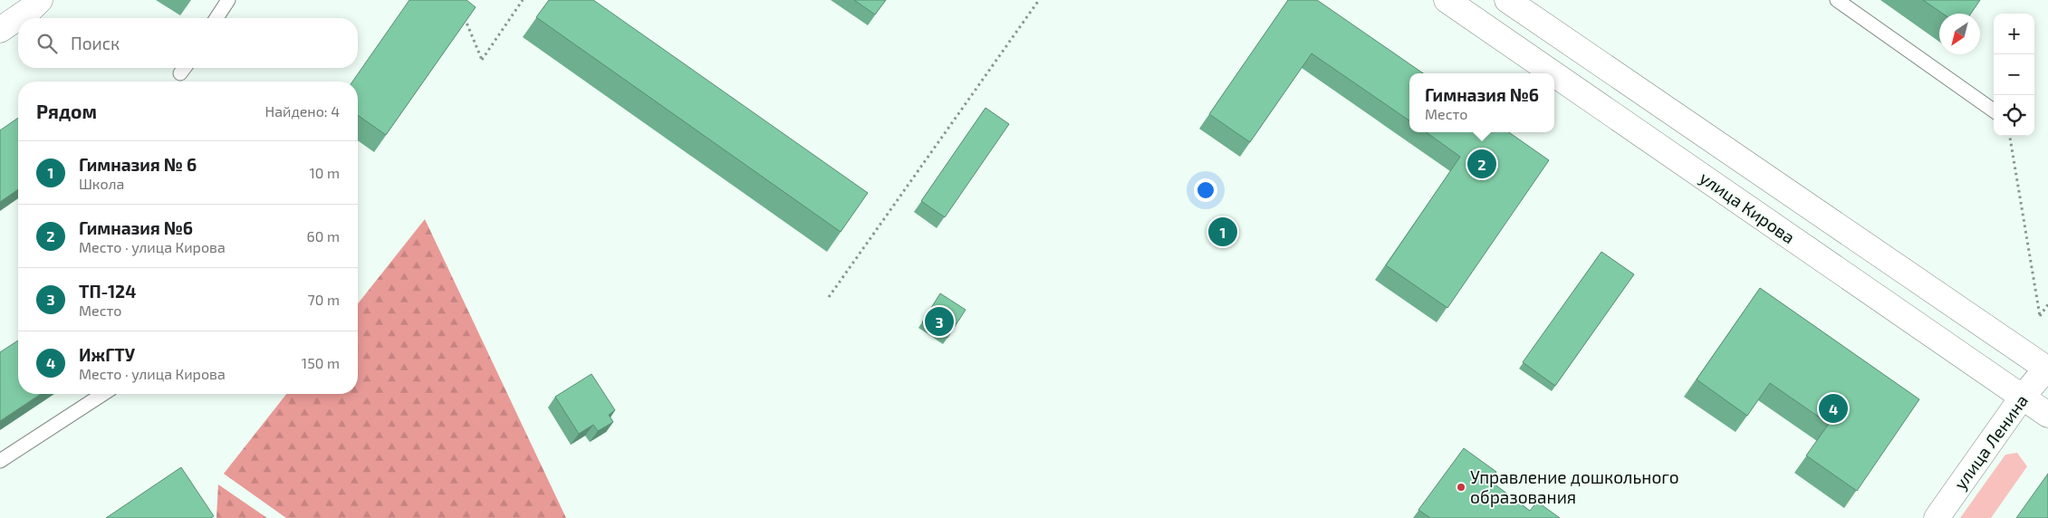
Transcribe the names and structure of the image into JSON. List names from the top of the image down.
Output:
{
  "streets": {
    "main road": ["улица Кирова", "улица Ленина"]
  },
  "crossings": [
    ["улица Кирова", "улица Ленина"]
  ],
  "places": ["Управление дошкольного образования"],
  "north": "bottom left",
  "page": {
    "map_buttons": ["+", "−"],
    "search": "Поиск",
    "popup": ["Гимназия №6", "Место"],
    "heading": ["Рядом", "Найдено: 4"],
    "list": [
      {
        "mark": "1",
        "name": "Гимназия № 6",
        "note": "Школа",
        "value": "10 m"
      },
      {
        "mark": "2",
        "name": "Гимназия №6",
        "note": "Место · улица Кирова",
        "value": "60 m"
      },
      {
        "mark": "3",
        "name": "ТП-124",
        "note": "Место",
        "value": "70 m"
      },
      {
        "mark": "4",
        "name": "ИжГТУ",
        "note": "Место · улица Кирова",
        "value": "150 m"
      }
    ],
    "pins": [
      "2",
      "1",
      "3",
      "4"
    ]
  }
}
